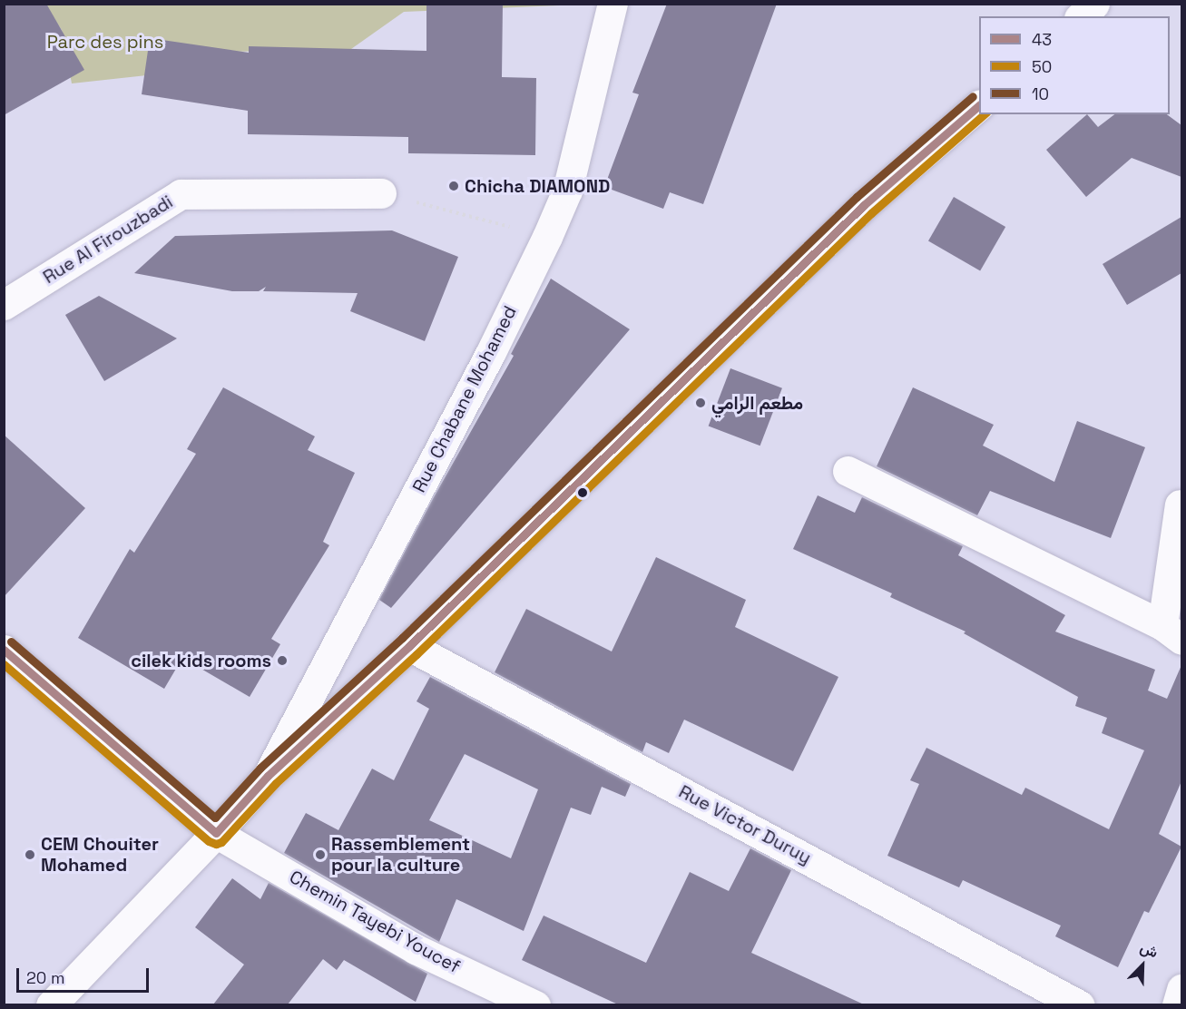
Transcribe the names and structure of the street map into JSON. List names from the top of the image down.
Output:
{
  "streets": {
    "street": [
      "Rue Al Firouzbadi",
      "Rue Chabane Mohamed",
      "Rue Victor Duruy",
      "Chemin Tayebi Youcef"
    ]
  },
  "crossings": [
    ["Rue Chabane Mohamed", "Rue Victor Duruy"],
    ["Rue Chabane Mohamed", "Chemin Tayebi Youcef"]
  ],
  "parks": ["Parc des pins"],
  "places": [
    "Chicha DIAMOND",
    "مطعم الرامي",
    "cilek kids rooms",
    "CEM Chouiter Mohamed",
    "Rassemblement pour la culture"
  ],
  "lines": ["transit line 10", "transit line 43", "transit line 50"],
  "legend": ["43", "50", "10"],
  "scale_bar": "20 m",
  "north": "top right"
}
